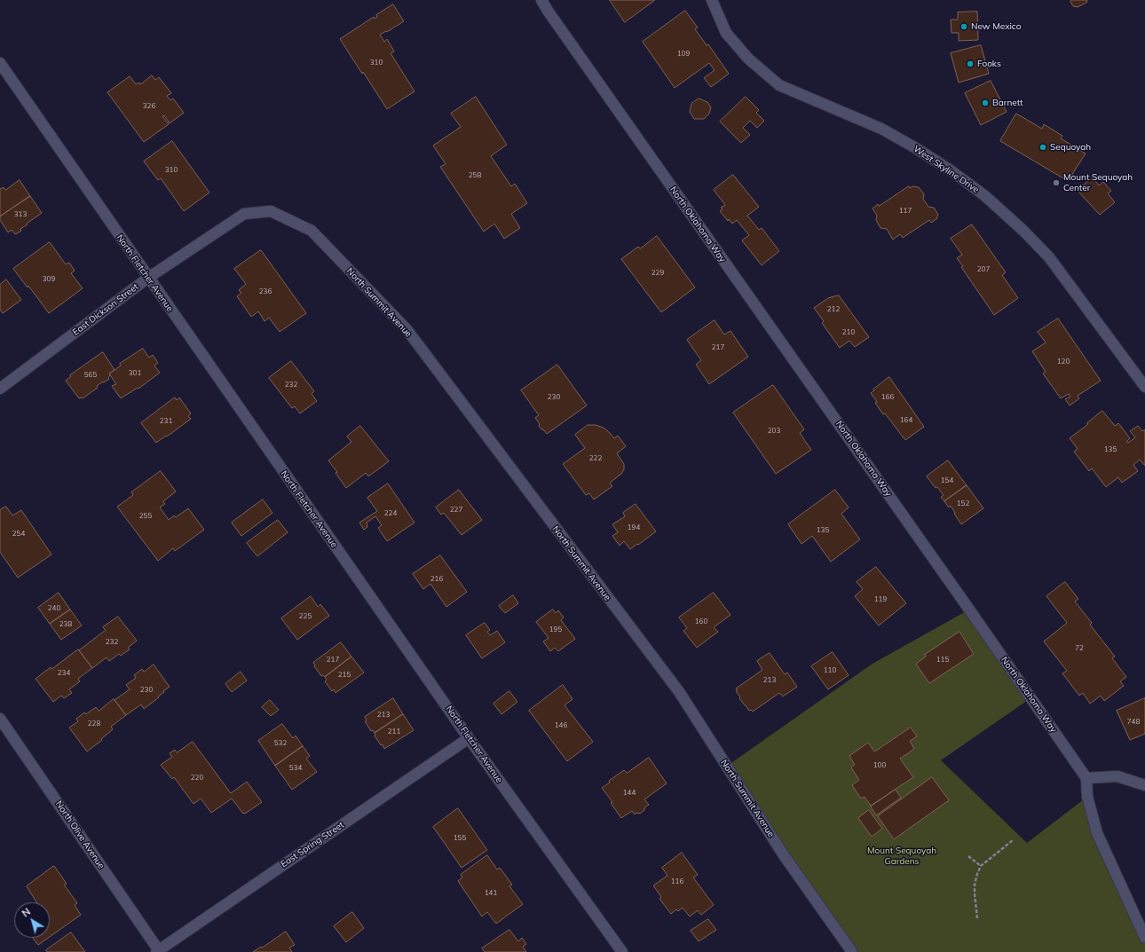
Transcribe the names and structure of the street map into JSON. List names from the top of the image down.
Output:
{
  "streets": {
    "street": [
      "West Skyline Drive",
      "North Oklahoma Way",
      "North Fletcher Avenue",
      "North Summit Avenue",
      "East Dickson Street",
      "North Olive Avenue",
      "East Spring Street"
    ]
  },
  "crossings": [
    ["North Fletcher Avenue", "East Dickson Street"],
    ["North Fletcher Avenue", "East Spring Street"],
    ["North Summit Avenue", "East Dickson Street"],
    ["North Olive Avenue", "East Spring Street"]
  ],
  "parks": ["Mount Sequoyah Gardens"],
  "places": [
    "New Mexico",
    "Fooks",
    "Barnett",
    "Sequoyah",
    "Mount Sequoyah Center"
  ],
  "house_numbers": [
    "109",
    "310",
    "326",
    "310",
    "258",
    "117",
    "313",
    "207",
    "229",
    "309",
    "236",
    "212",
    "210",
    "217",
    "120",
    "301",
    "565",
    "232",
    "230",
    "166",
    "164",
    "231",
    "203",
    "135",
    "222",
    "154",
    "152",
    "227",
    "224",
    "255",
    "194",
    "135",
    "254",
    "216",
    "119",
    "240",
    "225",
    "160",
    "238",
    "195",
    "232",
    "72",
    "217",
    "115",
    "110",
    "234",
    "215",
    "213",
    "230",
    "213",
    "748",
    "228",
    "146",
    "211",
    "532",
    "100",
    "534",
    "220",
    "144",
    "155",
    "116",
    "141"
  ],
  "north": "top left"
}
